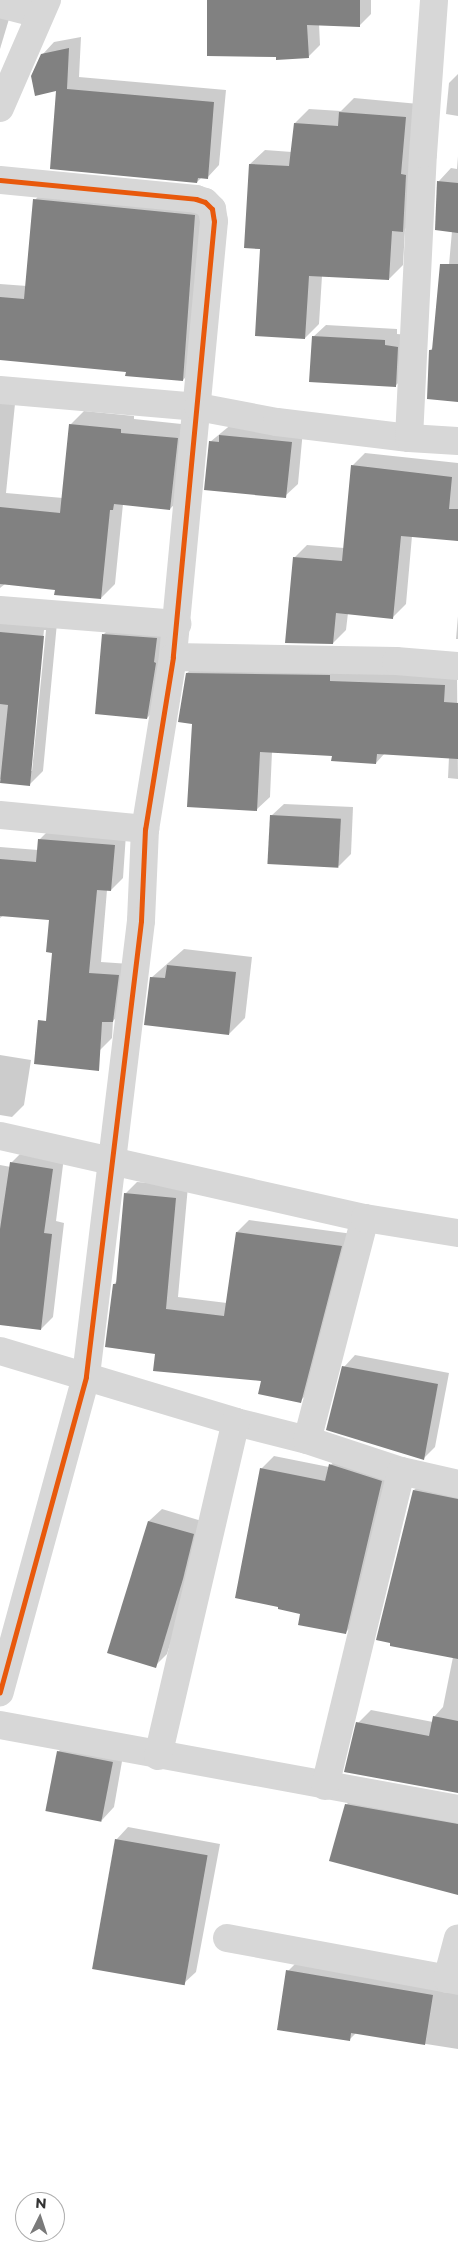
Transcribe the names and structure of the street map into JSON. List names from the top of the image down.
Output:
{
  "north": "top"
}
